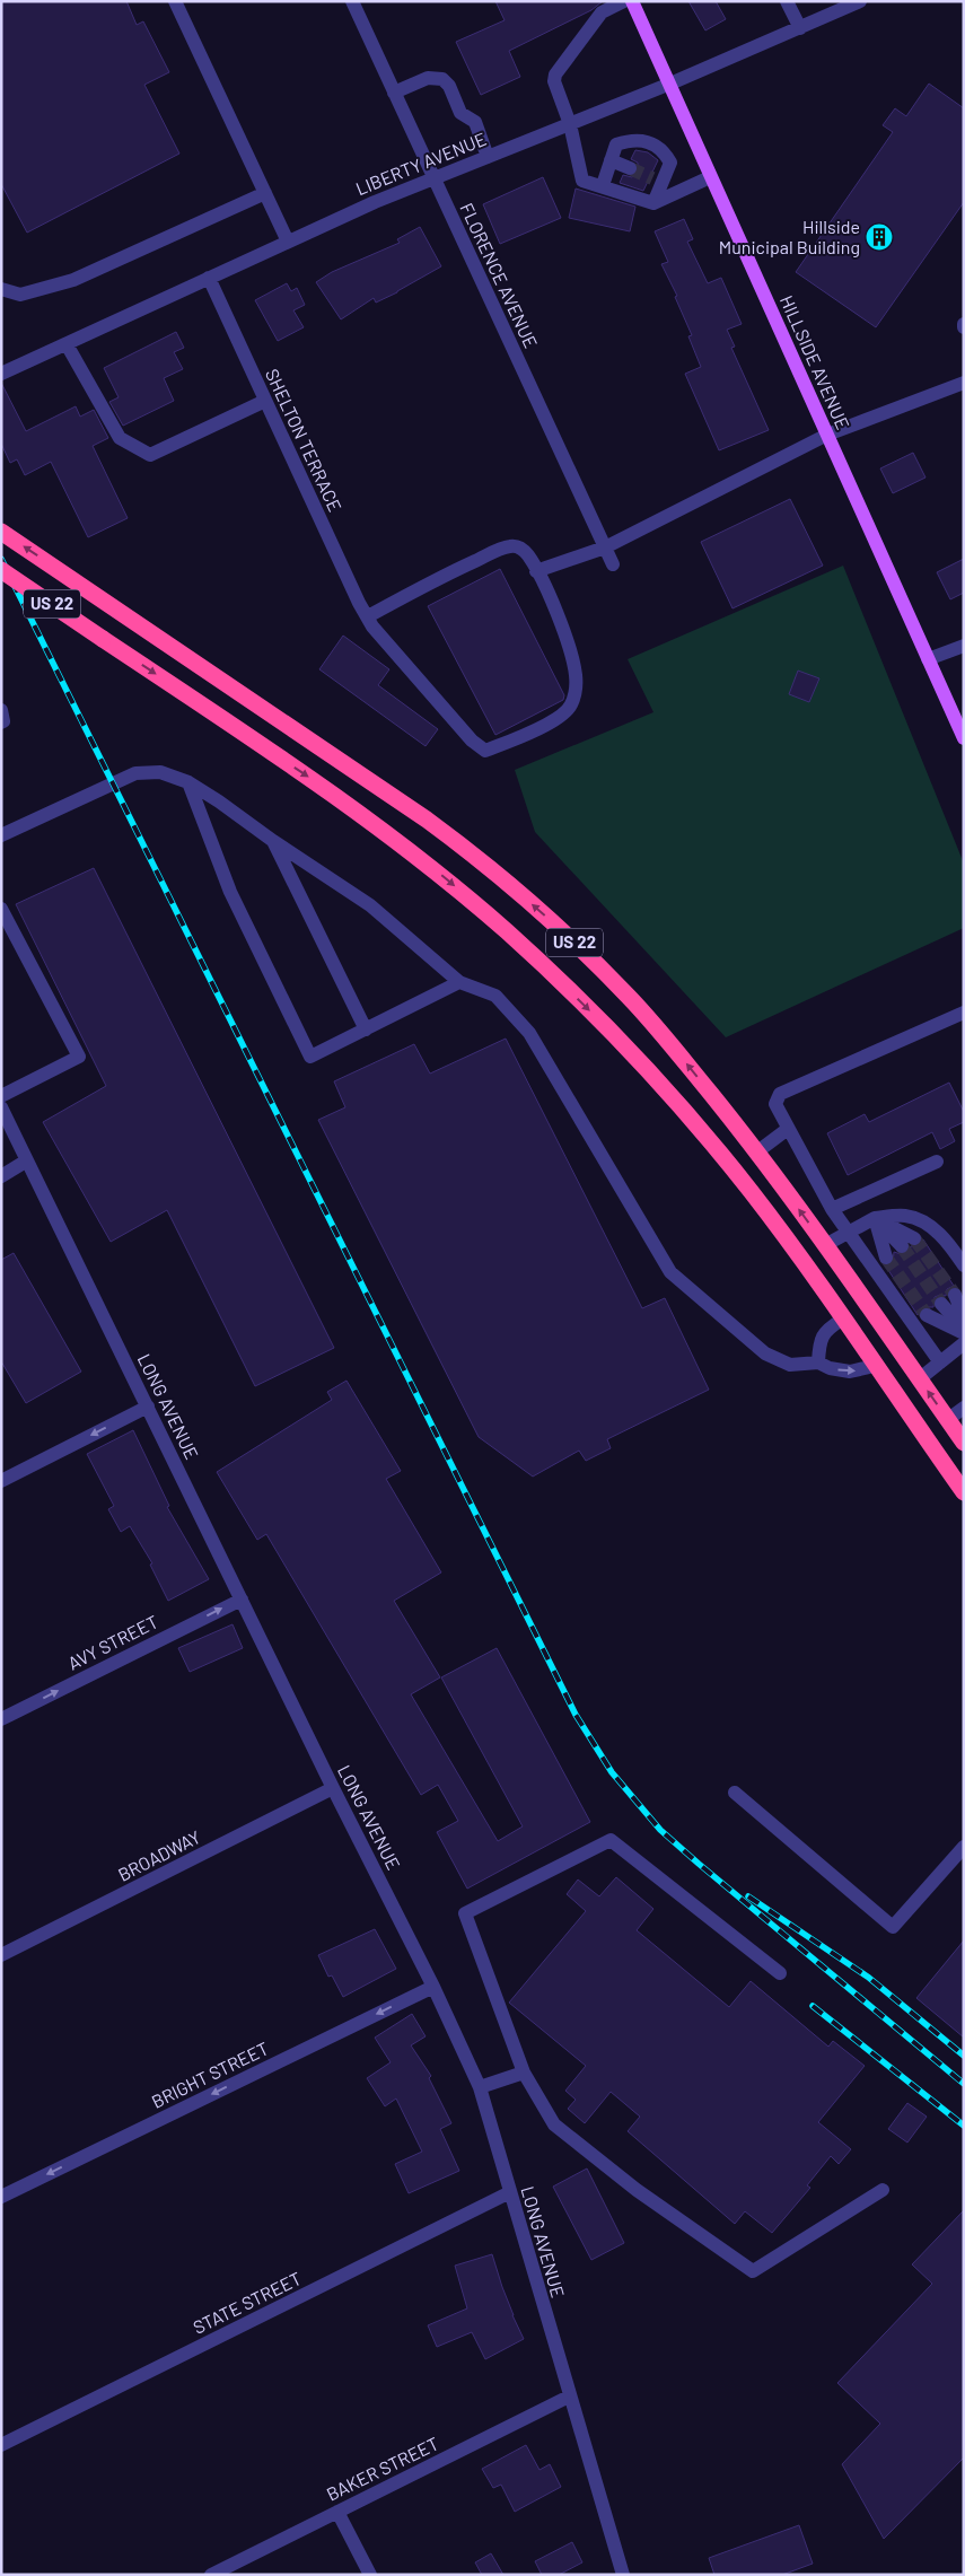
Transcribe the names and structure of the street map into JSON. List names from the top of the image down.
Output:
{
  "streets": {
    "highway": ["US 22"],
    "main road": ["HILLSIDE AVENUE"],
    "street": [
      "LIBERTY AVENUE",
      "FLORENCE AVENUE",
      "SHELTON TERRACE",
      "LONG AVENUE",
      "AVY STREET",
      "BROADWAY",
      "BRIGHT STREET",
      "STATE STREET",
      "BAKER STREET"
    ]
  },
  "crossings": [
    ["LIBERTY AVENUE", "FLORENCE AVENUE"],
    ["LIBERTY AVENUE", "HILLSIDE AVENUE"],
    ["LIBERTY AVENUE", "SHELTON TERRACE"],
    ["LONG AVENUE", "AVY STREET"],
    ["LONG AVENUE", "BROADWAY"],
    ["LONG AVENUE", "BRIGHT STREET"],
    ["LONG AVENUE", "STATE STREET"],
    ["LONG AVENUE", "BAKER STREET"]
  ],
  "one_way": ["AVY STREET", "BRIGHT STREET"],
  "places": {
    "building": ["Hillside Municipal Building"]
  }
}
